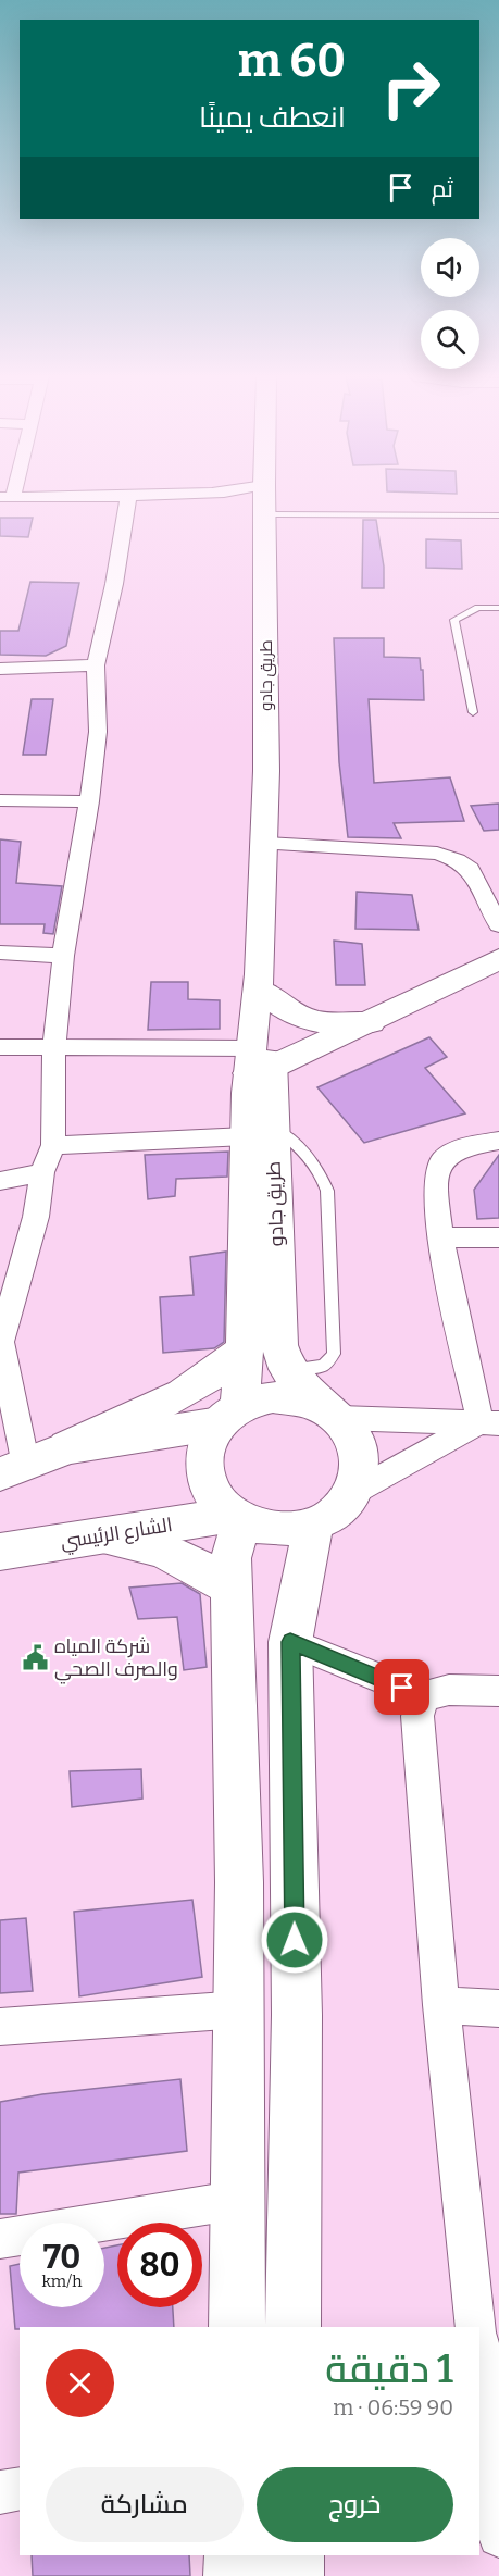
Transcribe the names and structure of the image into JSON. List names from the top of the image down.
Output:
{
  "streets": {
    "main road": ["طريق جادو", "الشارع الرئيسي"]
  },
  "crossings": [
    ["طريق جادو", "الشارع الرئيسي"]
  ],
  "places": {
    "public building": ["شركة المياه والصرف الصحي"]
  },
  "page": {
    "turn": ["60 m", "انعطف يمينًا"],
    "then": "ثم",
    "speed": "70 km/h",
    "limit": "80",
    "heading": ["1 دقيقة", "90 m · 06:59"],
    "buttons": ["خروج", "مشاركة"]
  }
}
